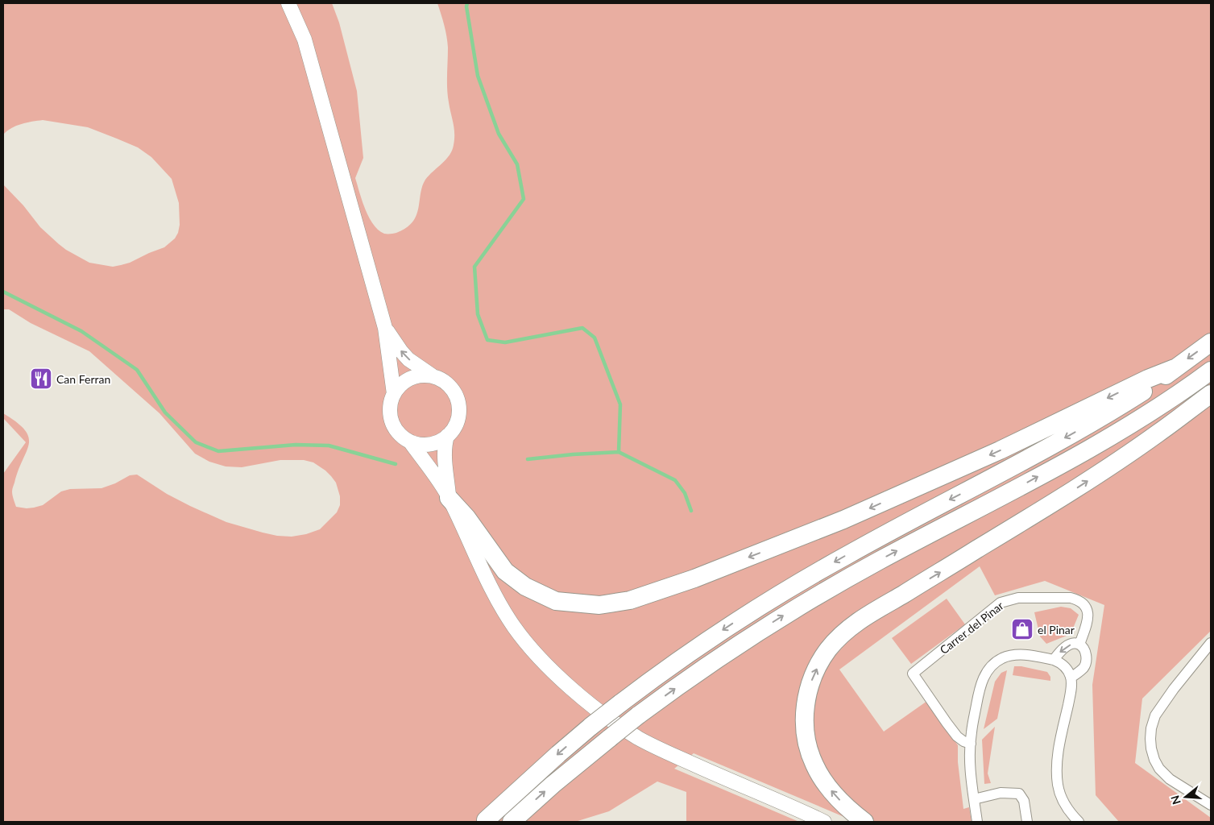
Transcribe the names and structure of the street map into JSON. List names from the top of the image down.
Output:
{
  "streets": {
    "street": ["Carrer del Pinar"]
  },
  "places": {
    "restaurant": ["Can Ferran"],
    "shop": ["el Pinar"]
  },
  "north": "left"
}
